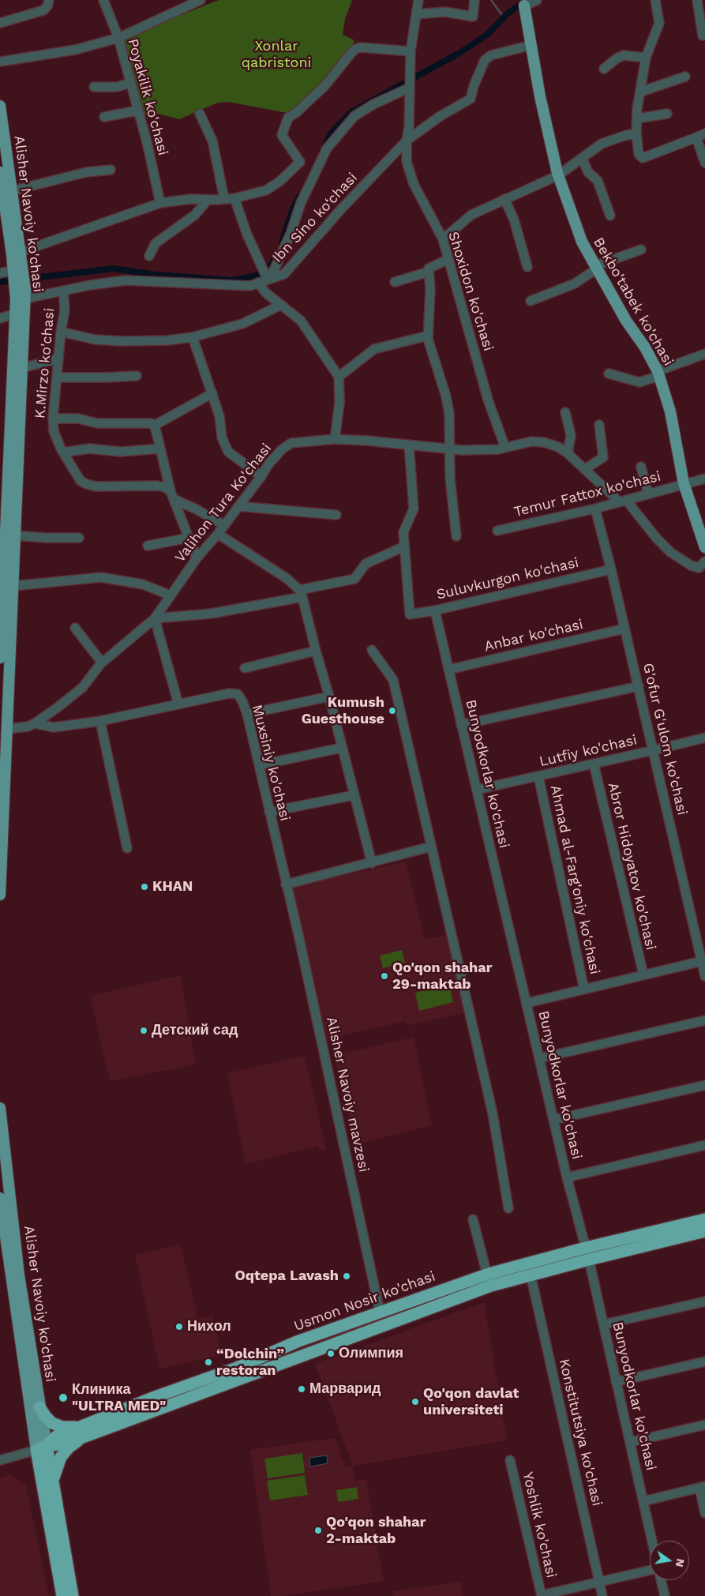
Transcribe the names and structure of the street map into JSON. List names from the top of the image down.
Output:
{
  "streets": {
    "highway": ["Alisher Navoiy ko'chasi", "Usmon Nosir ko'chasi"],
    "main road": ["Bekbo'tabek ko'chasi"],
    "street": [
      "Poyakilik ko'chasi",
      "Ibn Sino ko‘chasi",
      "Shoxidon ko'chasi",
      "K.Mirzo ko'chasi",
      "Temur Fattox ko'chasi",
      "Valihon Tura Ko'chasi",
      "Suluvkurgon ko'chasi",
      "Anbar ko'chasi",
      "G'ofur G'ulom ko'chasi",
      "Lutfiy ko'chasi",
      "Muxsiniy ko'chasi",
      "Bunyodkorlar ko'chasi",
      "Abror Hidoyatov ko'chasi",
      "Ahmad al-Farg'oniy ko'chasi",
      "Alisher Navoiy mavzesi",
      "Konstitutsiya ko'chasi",
      "Yoshlik ko'chasi"
    ]
  },
  "crossings": [
    ["Alisher Navoiy ko'chasi", "Ibn Sino ko‘chasi"],
    ["Alisher Navoiy ko'chasi", "Valihon Tura Ko'chasi"],
    ["Alisher Navoiy ko'chasi", "Usmon Nosir ko'chasi"],
    ["Ibn Sino ko‘chasi", "Shoxidon ko'chasi"],
    ["Ibn Sino ko‘chasi", "Bekbo'tabek ko'chasi"],
    ["Ibn Sino ko‘chasi", "K.Mirzo ko'chasi"],
    ["Shoxidon ko'chasi", "Valihon Tura Ko'chasi"],
    ["Bekbo'tabek ko'chasi", "Temur Fattox ko'chasi"],
    ["K.Mirzo ko'chasi", "Valihon Tura Ko'chasi"],
    ["Temur Fattox ko'chasi", "Valihon Tura Ko'chasi"],
    ["Temur Fattox ko'chasi", "G'ofur G'ulom ko'chasi"],
    ["Valihon Tura Ko'chasi", "Muxsiniy ko'chasi"],
    ["Suluvkurgon ko'chasi", "G'ofur G'ulom ko'chasi"],
    ["Suluvkurgon ko'chasi", "Bunyodkorlar ko'chasi"],
    ["Anbar ko'chasi", "G'ofur G'ulom ko'chasi"],
    ["Anbar ko'chasi", "Bunyodkorlar ko'chasi"],
    ["G'ofur G'ulom ko'chasi", "Lutfiy ko'chasi"],
    ["Lutfiy ko'chasi", "Bunyodkorlar ko'chasi"],
    ["Lutfiy ko'chasi", "Abror Hidoyatov ko'chasi"],
    ["Lutfiy ko'chasi", "Ahmad al-Farg'oniy ko'chasi"],
    ["Muxsiniy ko'chasi", "Alisher Navoiy mavzesi"],
    ["Bunyodkorlar ko'chasi", "Usmon Nosir ko'chasi"],
    ["Alisher Navoiy mavzesi", "Usmon Nosir ko'chasi"],
    ["Usmon Nosir ko'chasi", "Konstitutsiya ko'chasi"]
  ],
  "parks": ["Xonlar qabristoni"],
  "places": [
    "Kumush Guesthouse",
    "KHAN",
    "Qo'qon shahar 29-maktab",
    "Детский сад",
    "Oqtepa Lavash",
    "Нихол",
    "Олимпия",
    "“Dolchin” restoran",
    "Марварид",
    "Клиника \"ULTRA MED\"",
    "Qo'qon davlat universiteti",
    "Qo'qon shahar 2-maktab"
  ],
  "north": "right"
}
